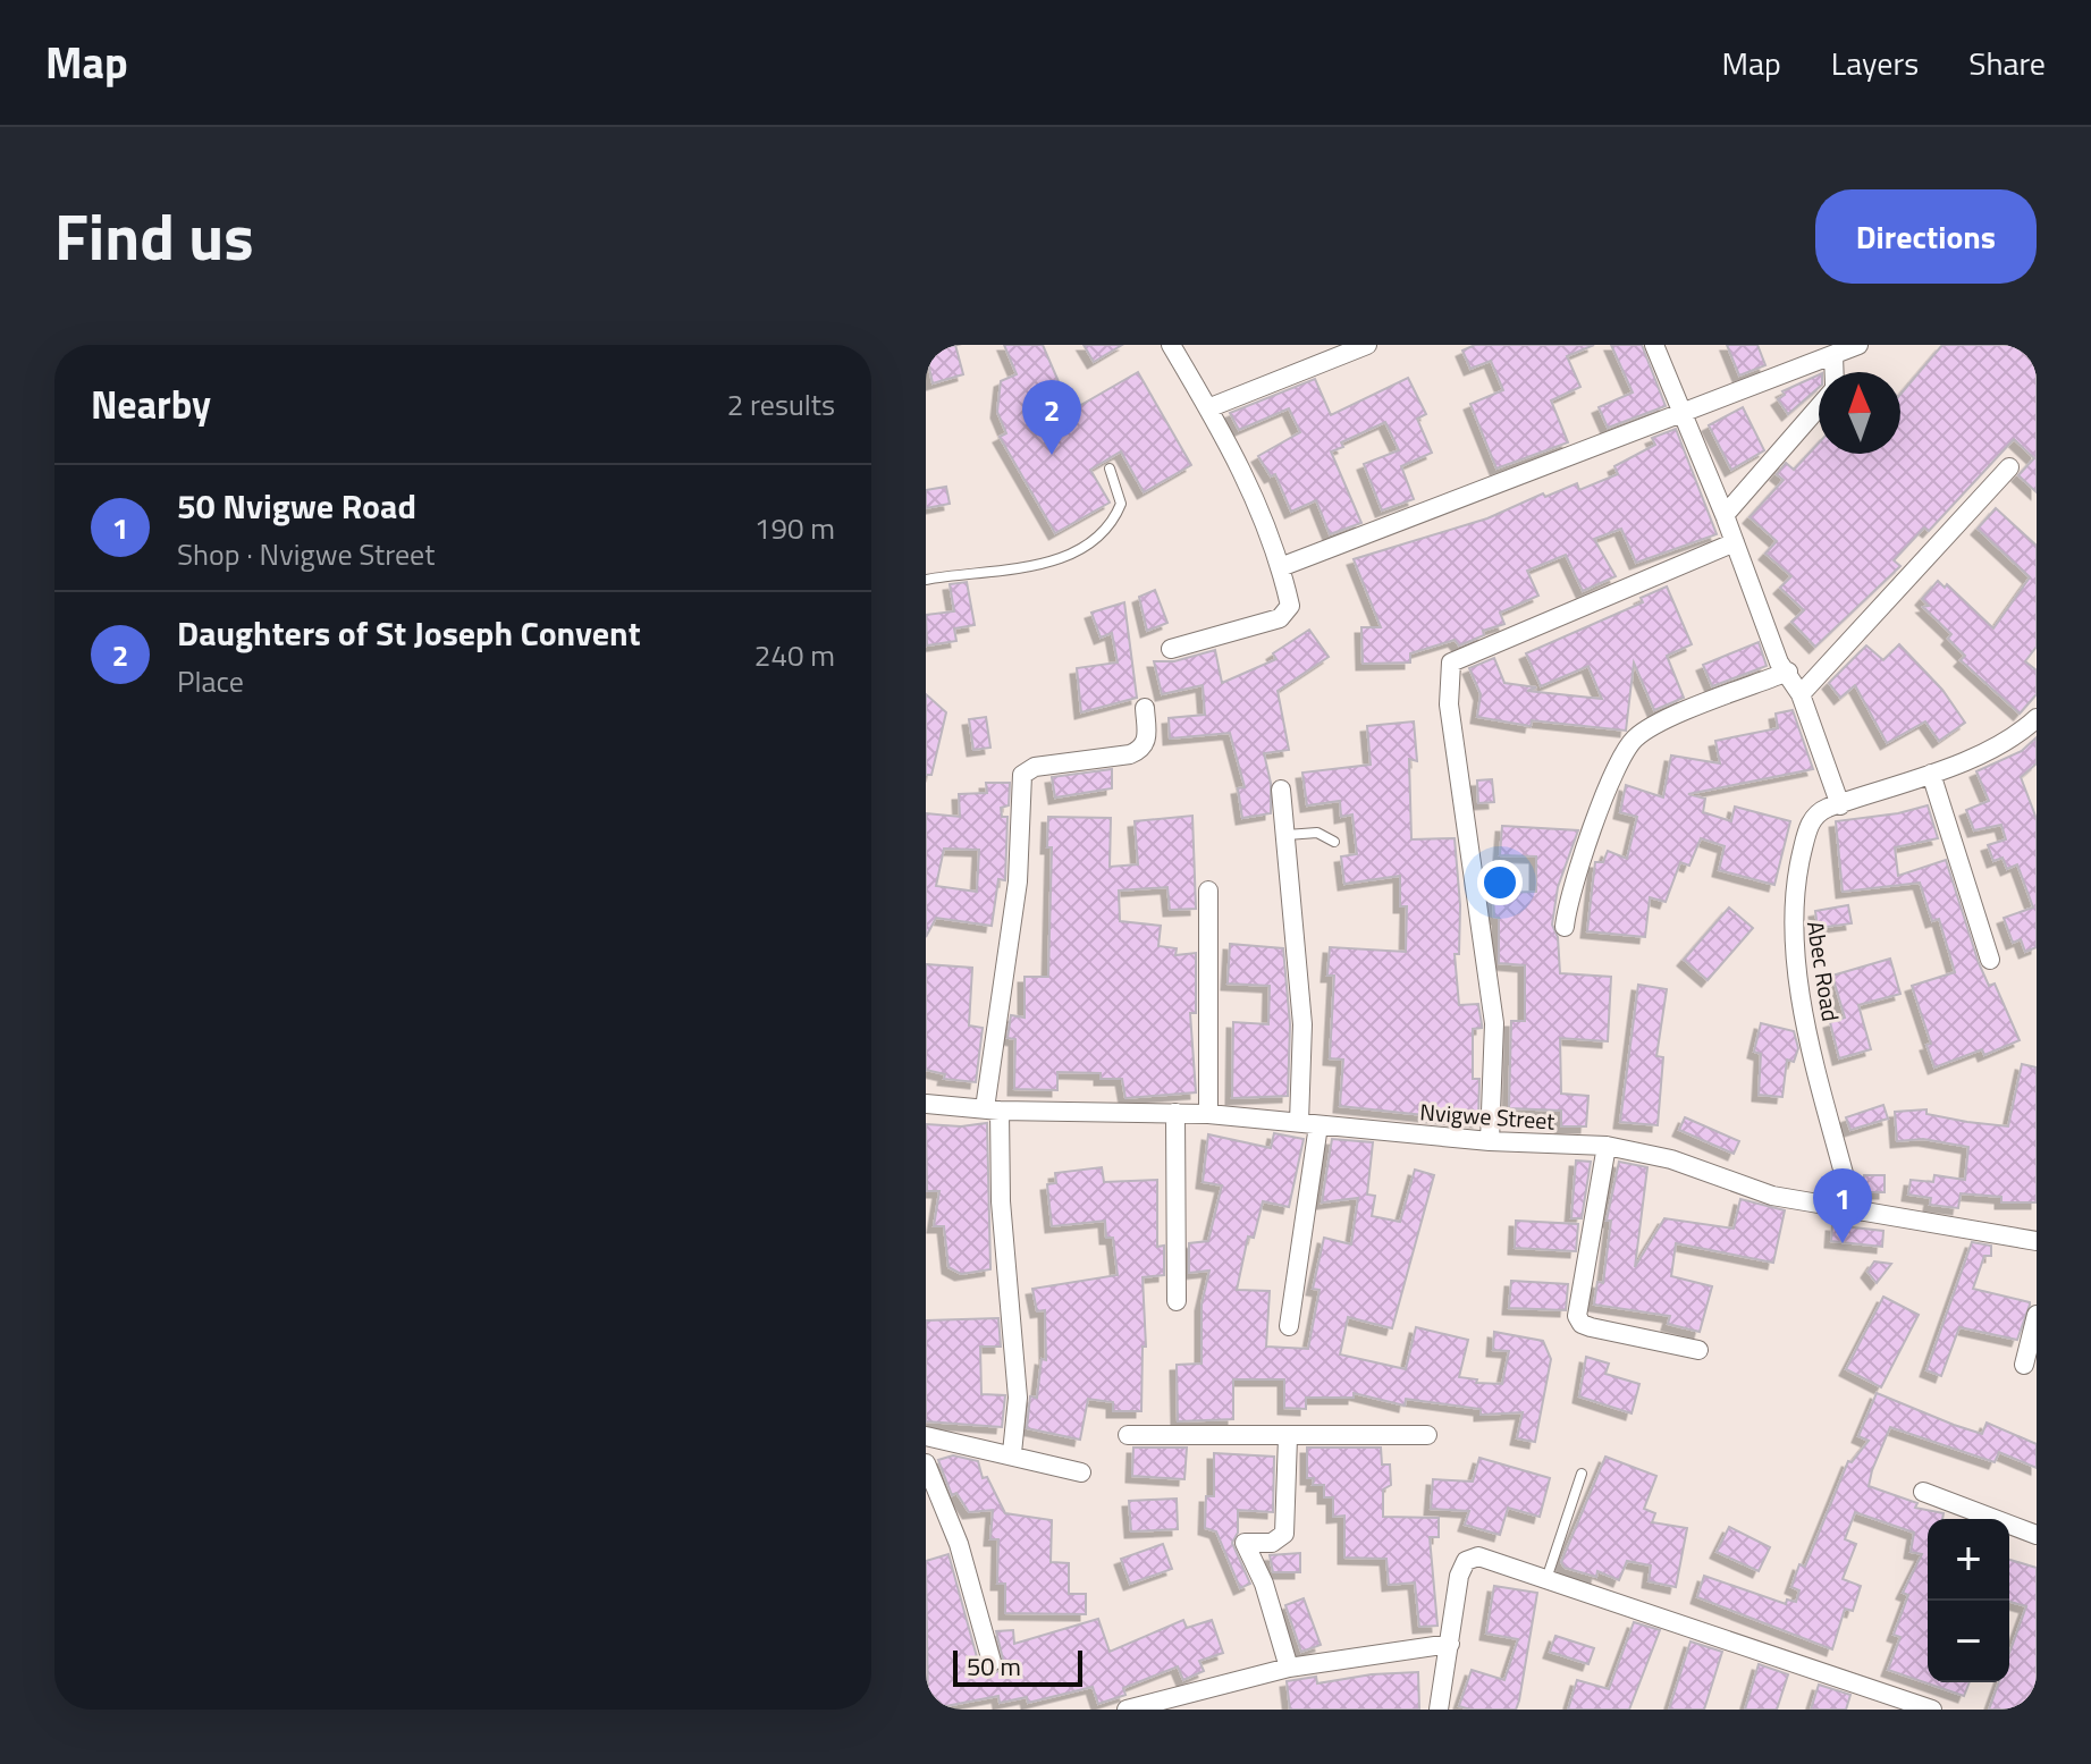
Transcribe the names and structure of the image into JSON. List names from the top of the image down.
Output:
{
  "streets": {
    "street": ["Abec Road", "Nvigwe Street"]
  },
  "crossings": [
    ["Abec Road", "Nvigwe Street"]
  ],
  "scale_bar": "50 m",
  "north": "top",
  "page": {
    "header": "Map",
    "nav": ["Map", "Layers", "Share"],
    "title": "Find us",
    "buttons": "Directions",
    "heading": ["Nearby", "2 results"],
    "pins": ["2", "1"],
    "list": [
      {
        "mark": "1",
        "name": "50 Nvigwe Road",
        "note": "Shop · Nvigwe Street",
        "value": "190 m"
      },
      {
        "mark": "2",
        "name": "Daughters of St Joseph Convent",
        "note": "Place",
        "value": "240 m"
      }
    ],
    "map_buttons": ["+", "−"],
    "scale": "50 m"
  }
}
